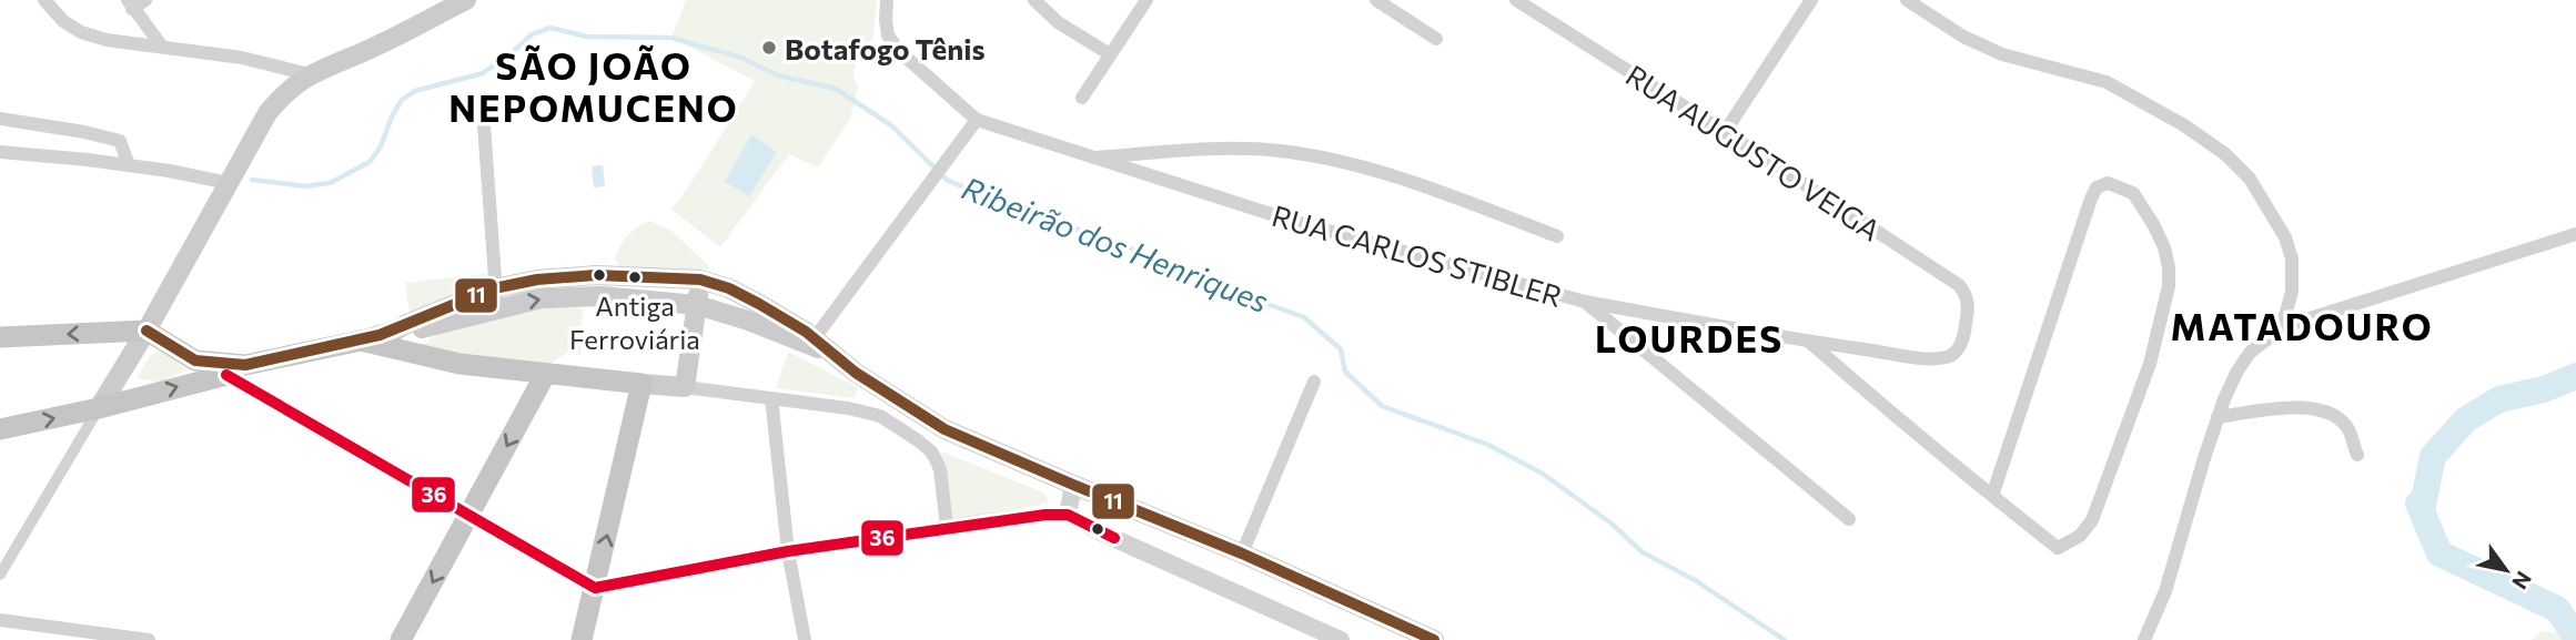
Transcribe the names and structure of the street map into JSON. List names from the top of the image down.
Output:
{
  "streets": {
    "street": ["RUA AUGUSTO VEIGA", "RUA CARLOS STIBLER"]
  },
  "districts": ["SÃO JOÃO NEPOMUCENO", "MATADOURO", "LOURDES"],
  "water": ["Ribeirão dos Henriques"],
  "places": ["Botafogo Tênis", "Antiga Ferroviária"],
  "lines": ["transit line 11", "transit line 36"],
  "north": "bottom right"
}
